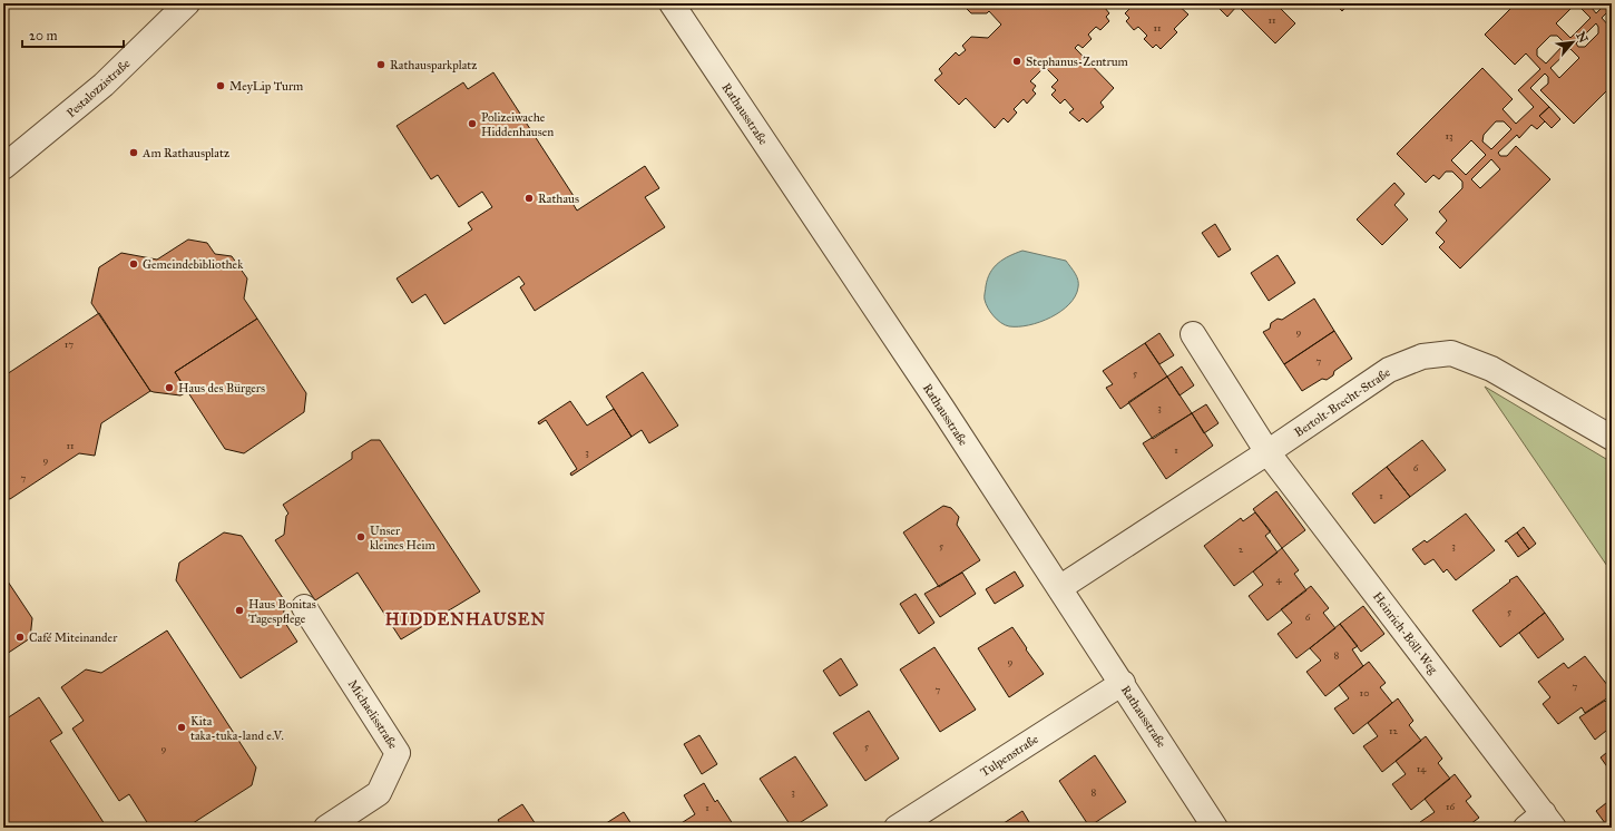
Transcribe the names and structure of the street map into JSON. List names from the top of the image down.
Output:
{
  "streets": {
    "street": [
      "Pestalozzistraße",
      "Rathausstraße",
      "Bertolt-Brecht-Straße",
      "Heinrich-Böll-Weg",
      "Michaelisstraße",
      "Tulpenstraße"
    ]
  },
  "crossings": [
    ["Rathausstraße", "Bertolt-Brecht-Straße"],
    ["Rathausstraße", "Tulpenstraße"],
    ["Bertolt-Brecht-Straße", "Heinrich-Böll-Weg"]
  ],
  "districts": ["HIDDENHAUSEN"],
  "places": [
    "Stephanus-Zentrum",
    "Rathausparkplatz",
    "MeyLip Turm",
    "Polizeiwache Hiddenhausen",
    "Am Rathausplatz",
    "Rathaus",
    "Gemeindebibliothek",
    "Haus des Bürgers",
    "Unser kleines Heim",
    "Haus Bonitas Tagespflege",
    "Café Miteinander",
    "Kita taka-tuka-land e.V."
  ],
  "house_numbers": [
    "11",
    "11",
    "13",
    "9",
    "17",
    "7",
    "5",
    "3",
    "11",
    "1",
    "3",
    "9",
    "6",
    "7",
    "1",
    "5",
    "3",
    "2",
    "4",
    "5",
    "6",
    "8",
    "9",
    "7",
    "7",
    "10",
    "12",
    "5",
    "9",
    "14",
    "3",
    "8",
    "16",
    "1"
  ],
  "scale_bar": "20 m",
  "north": "top right"
}
